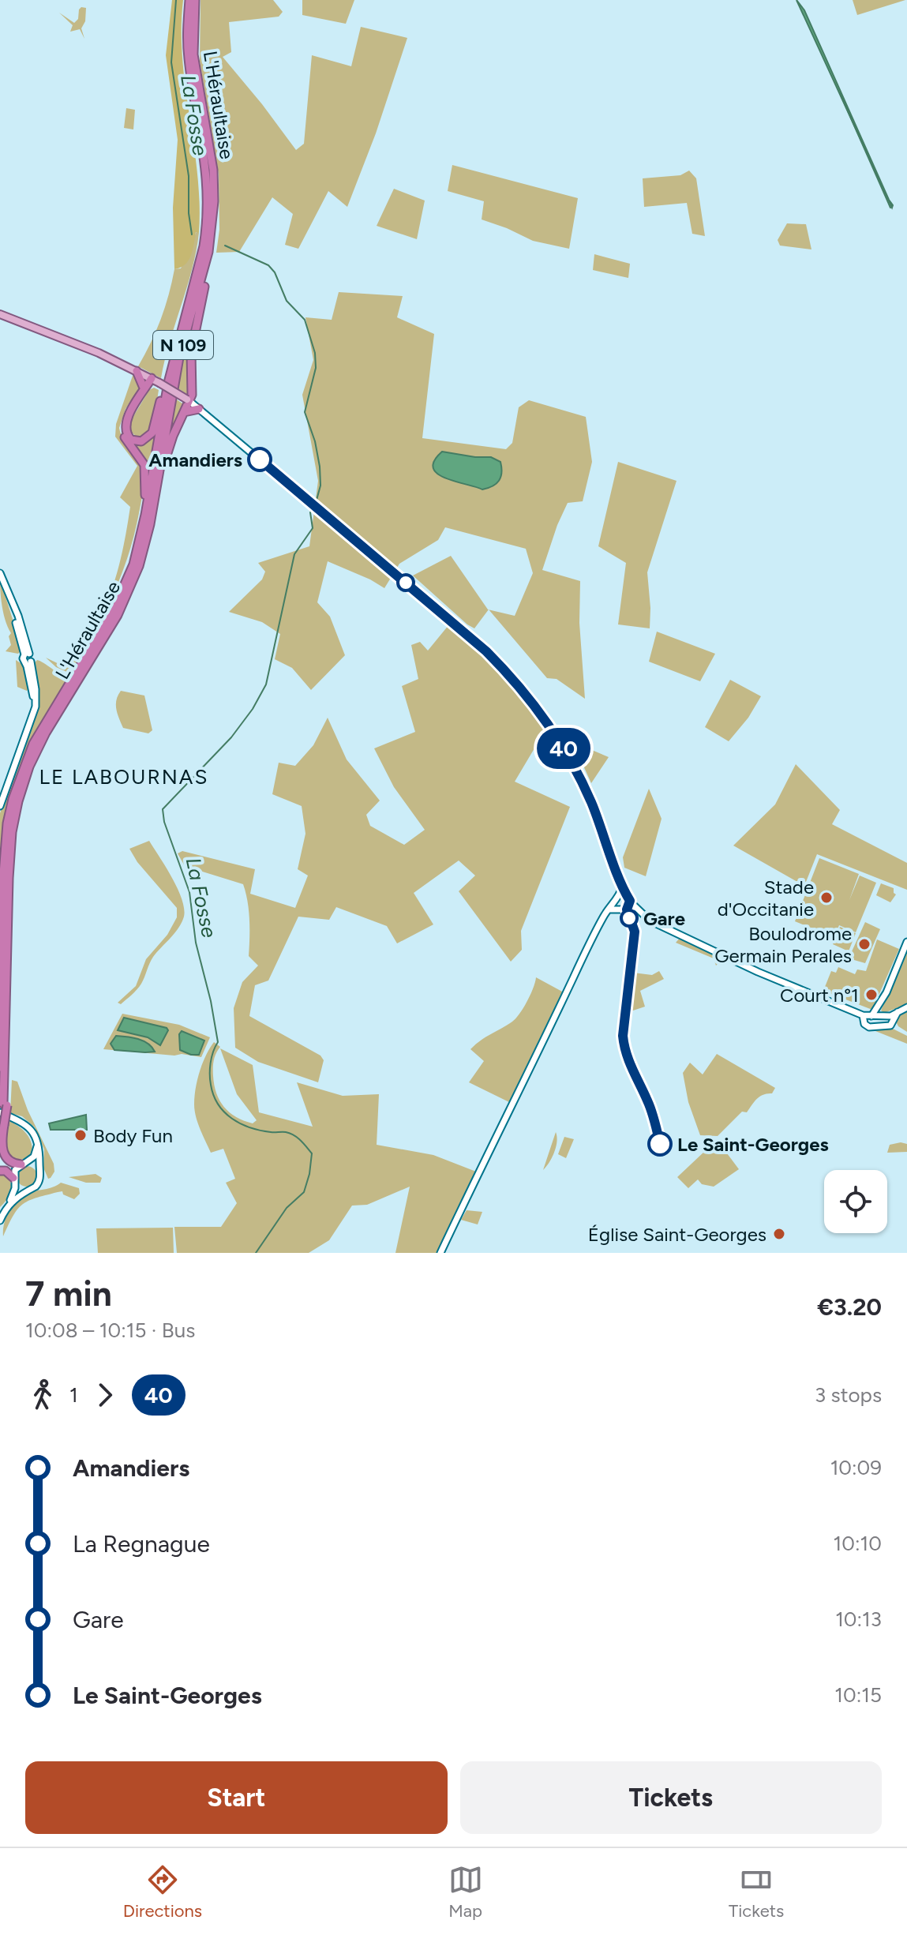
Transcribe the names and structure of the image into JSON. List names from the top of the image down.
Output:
{
  "streets": {
    "highway": ["L'Héraultaise", "N 109"]
  },
  "districts": ["LE LABOURNAS"],
  "water": ["La Fosse"],
  "places": [
    "Amandiers",
    "Stade d'Occitanie",
    "Gare",
    "Boulodrome Germain Perales",
    "Court n°1",
    "Body Fun",
    "Le Saint-Georges",
    "Église Saint-Georges"
  ],
  "lines": ["bus line 40"],
  "page": {
    "on_map": "40",
    "heading": ["7 min", "10:08 – 10:15 · Bus", "€3.20"],
    "legs": ["1", "40", "3 stops"],
    "list": [
      {
        "name": "Amandiers",
        "value": "10:09"
      },
      {
        "name": "La Regnague",
        "value": "10:10"
      },
      {
        "name": "Gare",
        "value": "10:13"
      },
      {
        "name": "Le Saint-Georges",
        "value": "10:15"
      }
    ],
    "buttons": ["Start", "Tickets"],
    "tabs": ["Directions", "Map", "Tickets"]
  }
}
